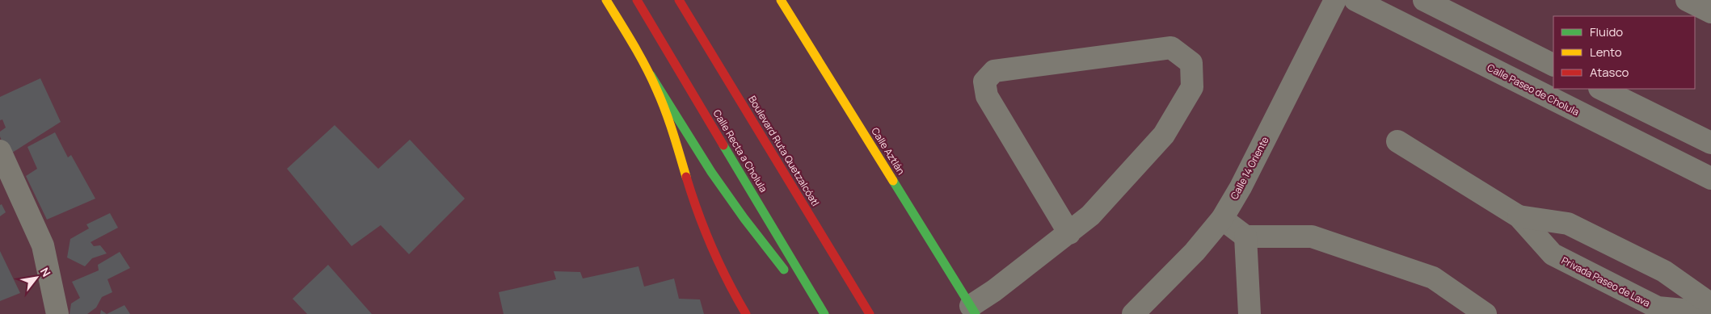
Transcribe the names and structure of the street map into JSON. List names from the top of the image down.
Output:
{
  "streets": {
    "main road": ["Calle Recta a Cholula", "Boulevard Ruta Quetzalcóatl", "Calle Aztlán"],
    "street": ["Calle Paseo de Cholula", "Calle 14 Oriente", "Privada Paseo de Lava"]
  },
  "legend": ["Fluido", "Lento", "Atasco"],
  "north": "top right"
}
